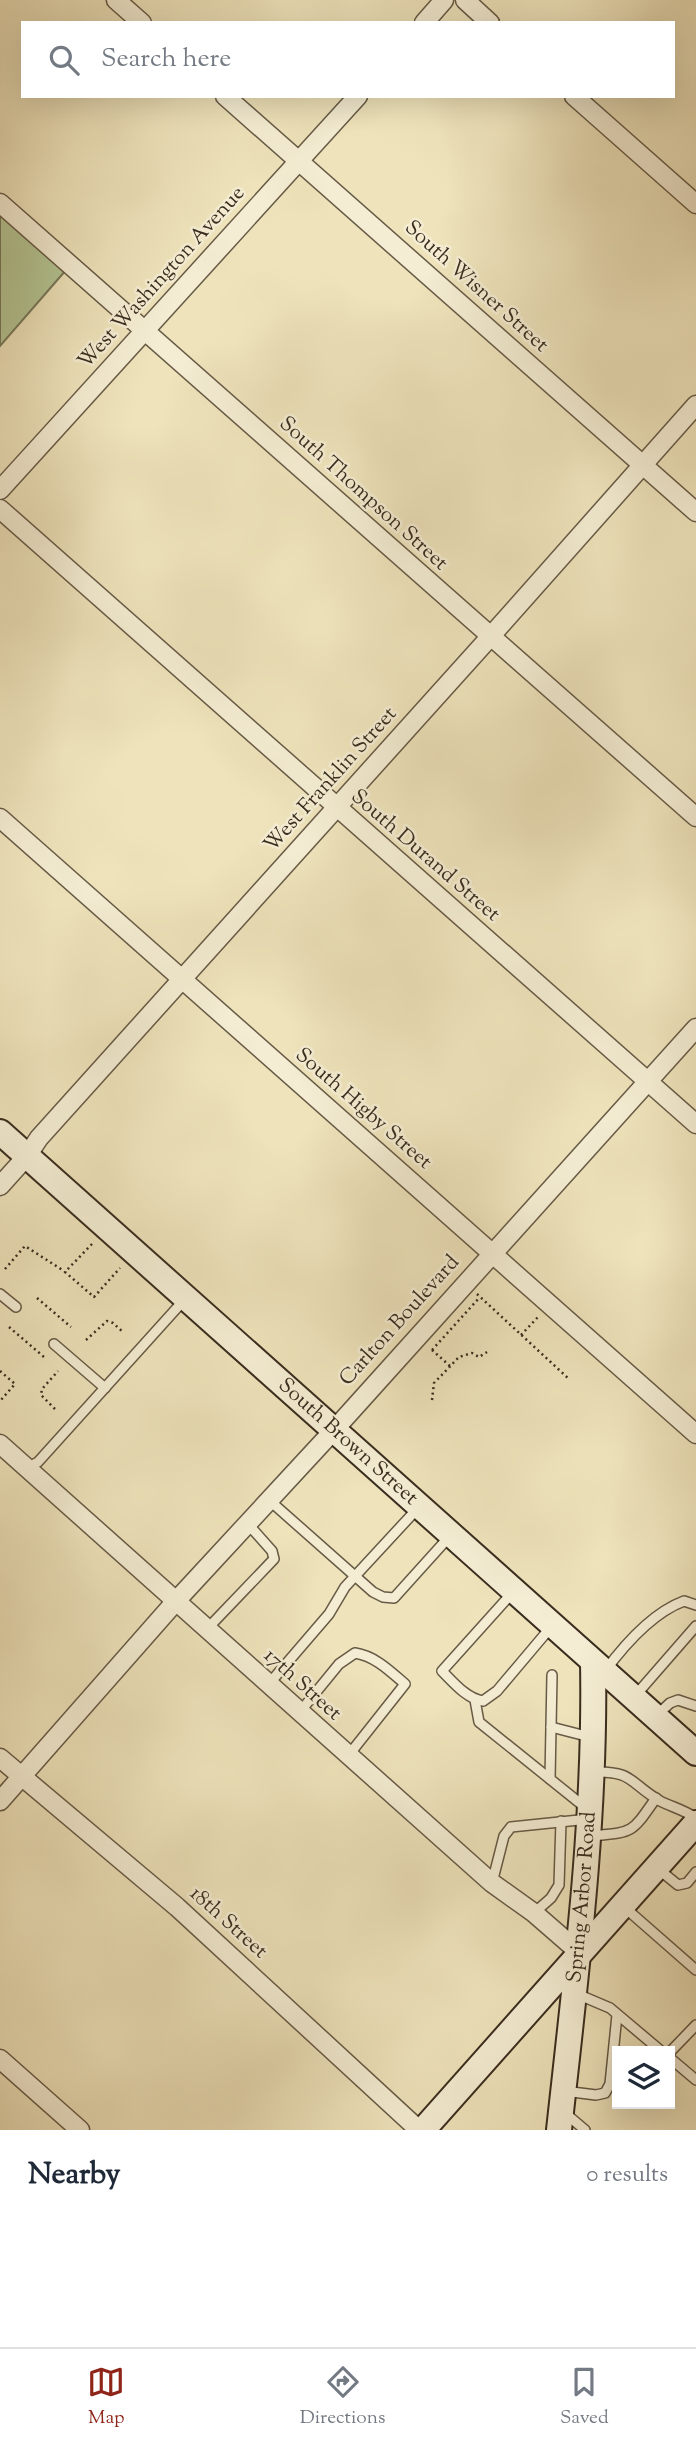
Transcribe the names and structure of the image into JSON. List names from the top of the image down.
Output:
{
  "streets": {
    "main road": ["South Brown Street", "Spring Arbor Road"],
    "street": [
      "West Washington Avenue",
      "South Wisner Street",
      "South Thompson Street",
      "West Franklin Street",
      "South Durand Street",
      "South Higby Street",
      "Carlton Boulevard",
      "17th Street",
      "18th Street"
    ]
  },
  "crossings": [
    ["West Washington Avenue", "South Wisner Street"],
    ["West Washington Avenue", "South Thompson Street"],
    ["South Wisner Street", "West Franklin Street"],
    ["South Thompson Street", "West Franklin Street"],
    ["West Franklin Street", "South Durand Street"],
    ["West Franklin Street", "South Higby Street"],
    ["West Franklin Street", "South Brown Street"],
    ["South Durand Street", "Carlton Boulevard"],
    ["South Higby Street", "Carlton Boulevard"],
    ["Carlton Boulevard", "South Brown Street"],
    ["Carlton Boulevard", "17th Street"],
    ["Carlton Boulevard", "18th Street"],
    ["South Brown Street", "Spring Arbor Road"],
    ["17th Street", "Spring Arbor Road"]
  ],
  "page": {
    "search": "Search here",
    "heading": ["Nearby", "0 results"],
    "nav": ["Map", "Directions", "Saved"]
  }
}
